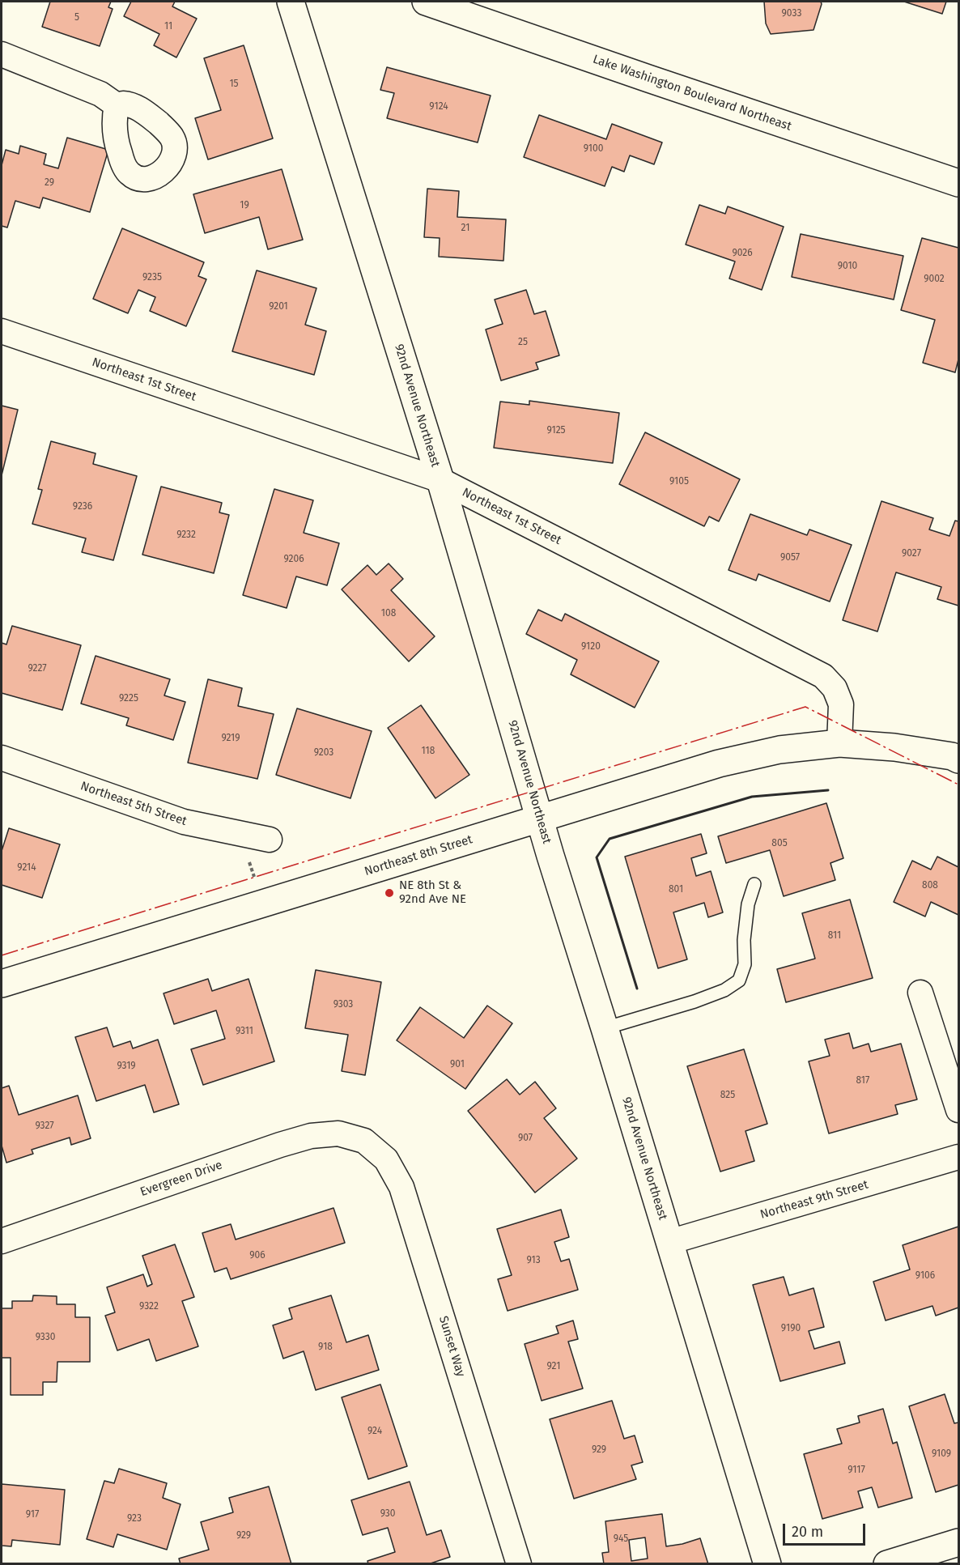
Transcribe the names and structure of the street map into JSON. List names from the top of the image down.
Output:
{
  "streets": {
    "main road": ["Lake Washington Boulevard Northeast", "92nd Avenue Northeast", "Northeast 8th Street"],
    "street": [
      "Northeast 1st Street",
      "Northeast 5th Street",
      "Evergreen Drive",
      "Northeast 9th Street",
      "Sunset Way"
    ]
  },
  "crossings": [
    ["Northeast 1st Street", "92nd Avenue Northeast"],
    ["Northeast 1st Street", "Northeast 8th Street"],
    ["92nd Avenue Northeast", "Northeast 8th Street"],
    ["92nd Avenue Northeast", "Northeast 9th Street"],
    ["Evergreen Drive", "Sunset Way"]
  ],
  "places": ["NE 8th St & 92nd Ave NE"],
  "house_numbers": [
    "9033",
    "5",
    "11",
    "15",
    "9124",
    "9100",
    "29",
    "19",
    "21",
    "9026",
    "9010",
    "9235",
    "9002",
    "9201",
    "25",
    "9125",
    "9105",
    "9236",
    "9232",
    "9027",
    "9057",
    "9206",
    "108",
    "9120",
    "9227",
    "9225",
    "9219",
    "118",
    "9203",
    "805",
    "9214",
    "808",
    "801",
    "811",
    "9303",
    "9311",
    "901",
    "9319",
    "817",
    "825",
    "9327",
    "907",
    "906",
    "913",
    "9106",
    "9322",
    "9190",
    "9330",
    "918",
    "921",
    "924",
    "929",
    "9109",
    "9117",
    "930",
    "917",
    "923",
    "929",
    "945"
  ],
  "scale_bar": "20 m"
}
